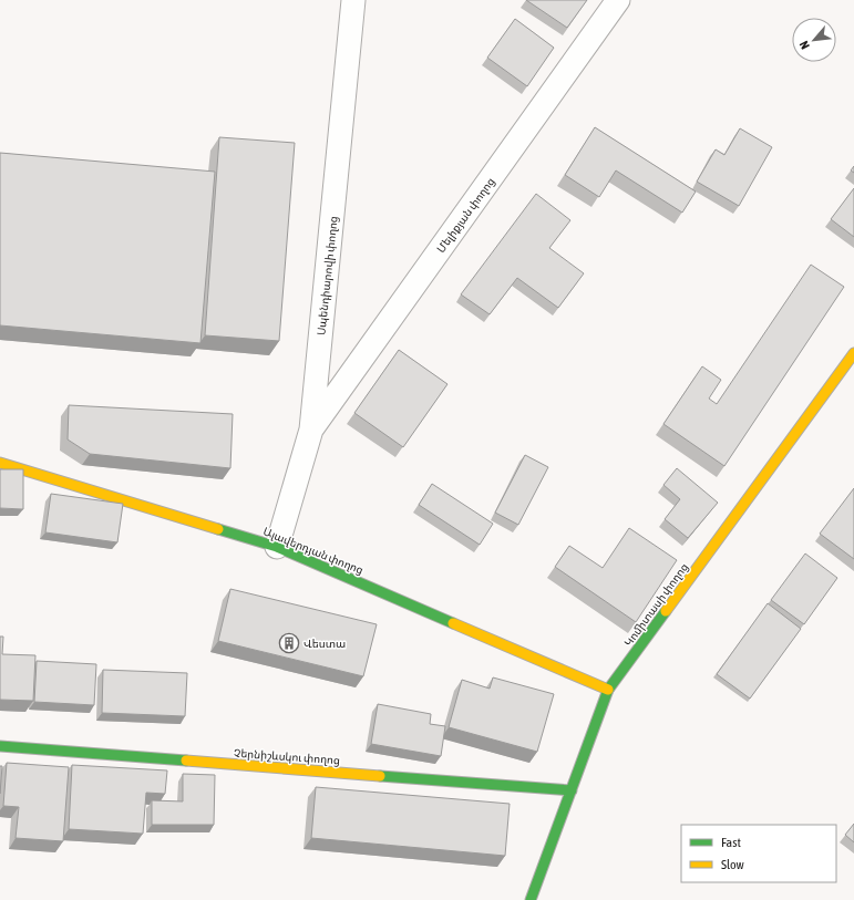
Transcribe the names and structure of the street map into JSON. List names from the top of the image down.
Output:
{
  "streets": {
    "street": [
      "Մելիքյան փողոց",
      "Սպենդիարովի փողոց",
      "Ալավերդյան փողոց",
      "Կոմիտասի փողոց",
      "Չերնիշևսկու փողոց"
    ]
  },
  "crossings": [
    ["Մելիքյան փողոց", "Սպենդիարովի փողոց"],
    ["Սպենդիարովի փողոց", "Ալավերդյան փողոց"],
    ["Ալավերդյան փողոց", "Կոմիտասի փողոց"],
    ["Կոմիտասի փողոց", "Չերնիշևսկու փողոց"]
  ],
  "places": {
    "building": ["Վեստա"]
  },
  "legend": ["Fast", "Slow"],
  "north": "bottom left"
}
